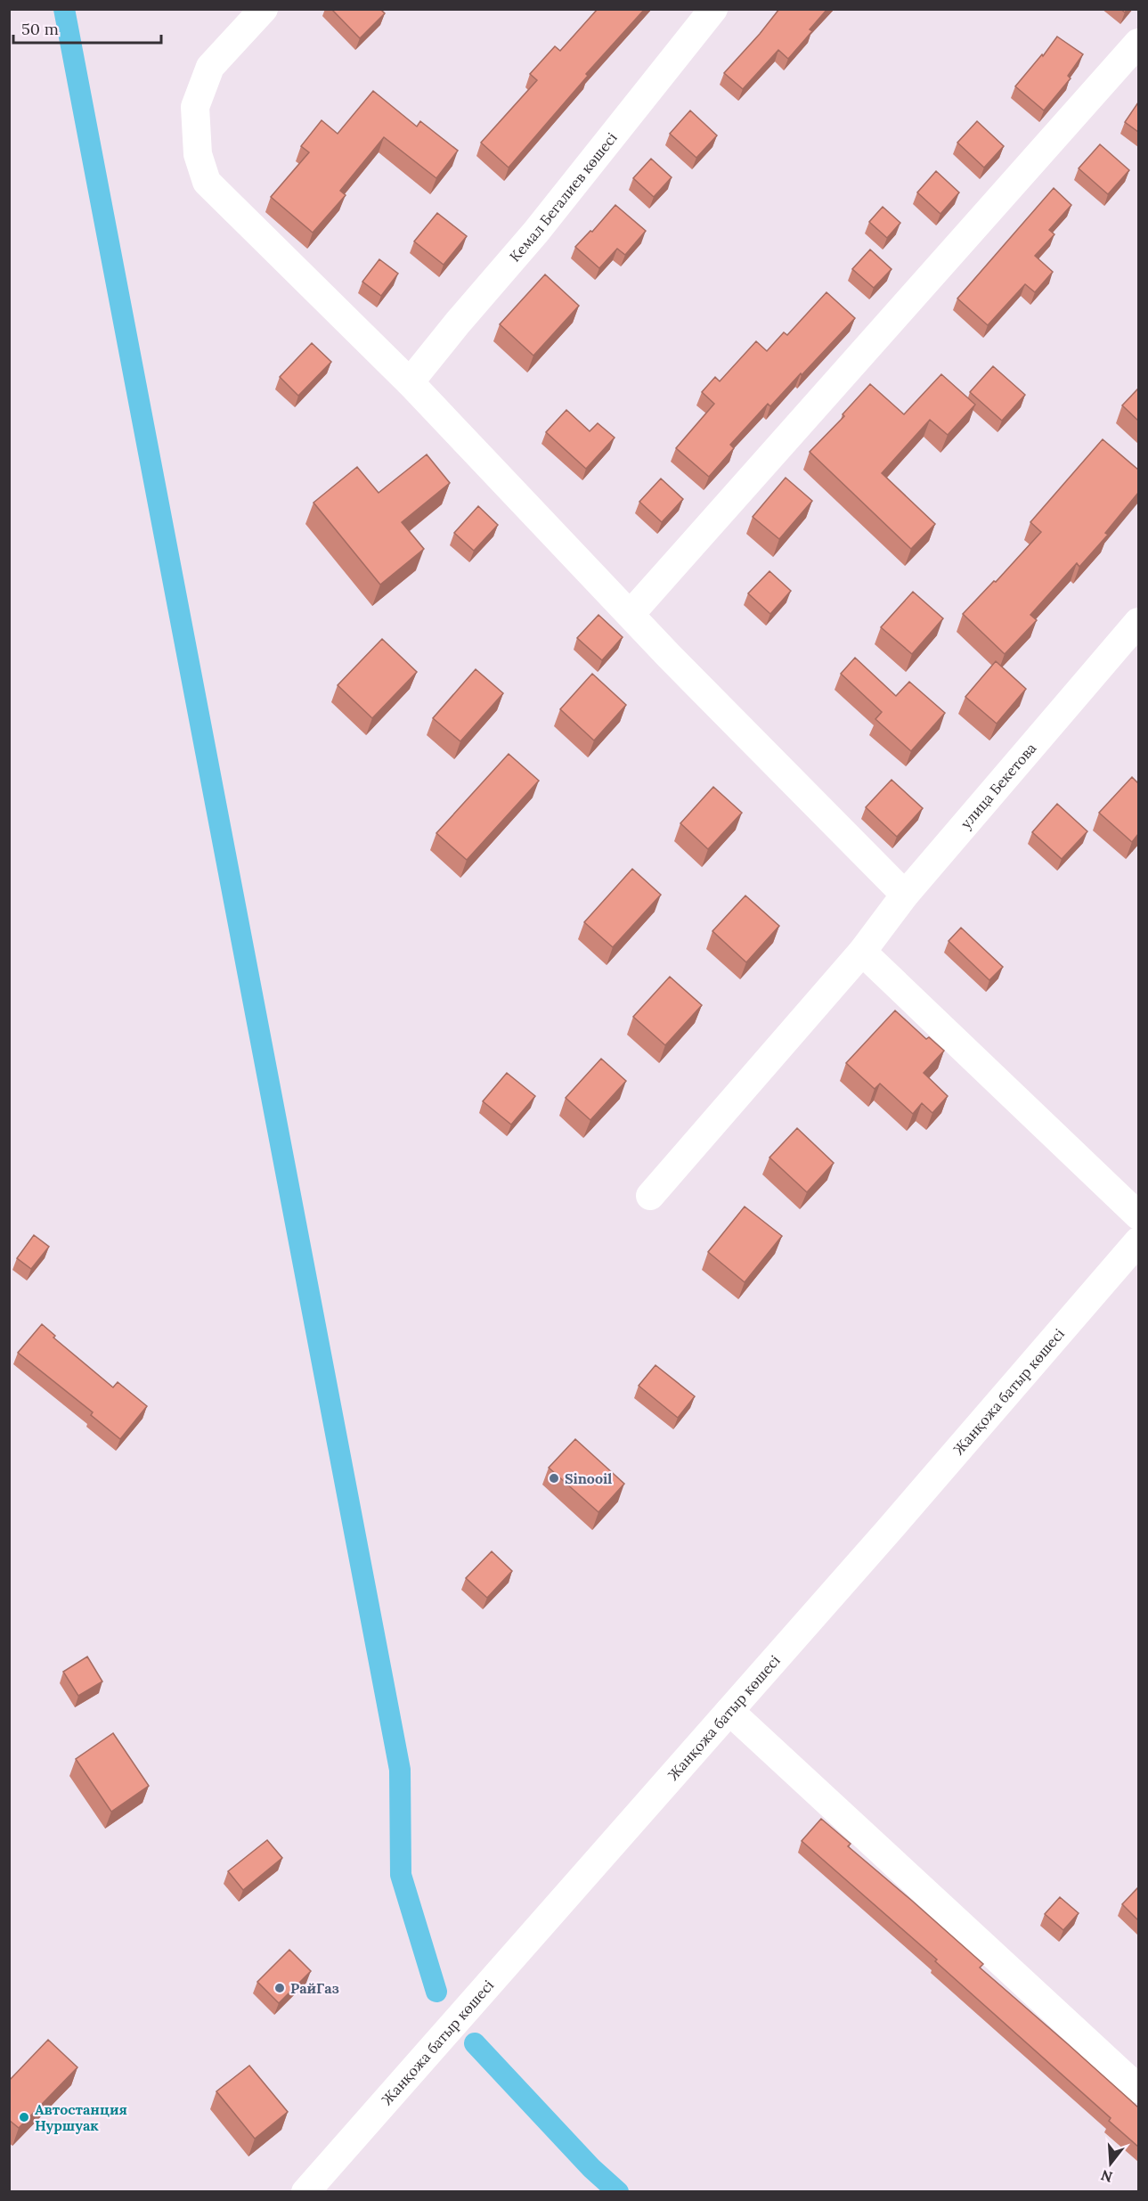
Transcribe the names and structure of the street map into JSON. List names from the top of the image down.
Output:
{
  "streets": {
    "street": ["Кемал Бегалиев көшесі", "улица Бекетова", "Жанқожа батыр көшесі"]
  },
  "places": ["Sinooil", "РайГаз", "Автостанция Нуршуак"],
  "scale_bar": "50 m",
  "north": "bottom"
}
